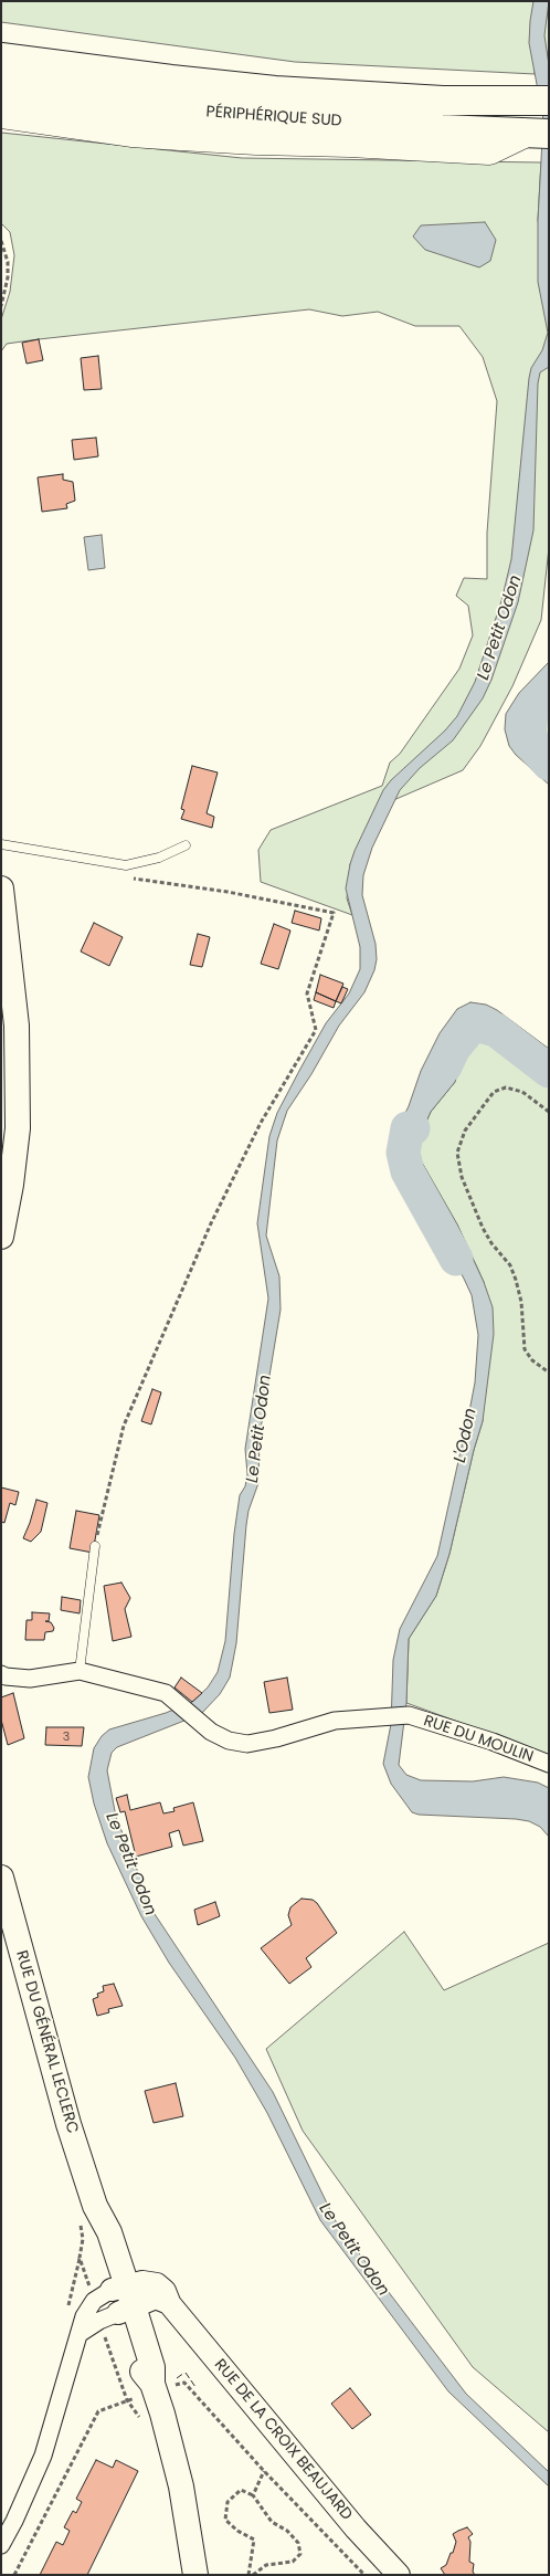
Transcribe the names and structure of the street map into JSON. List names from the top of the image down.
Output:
{
  "streets": {
    "highway": ["PÉRIPHÉRIQUE SUD"],
    "main road": ["RUE DU GÉNÉRAL LECLERC"],
    "street": ["RUE DU MOULIN", "RUE DE LA CROIX BEAUJARD"]
  },
  "crossings": [
    ["RUE DU GÉNÉRAL LECLERC", "RUE DE LA CROIX BEAUJARD"]
  ],
  "water": ["Le Petit Odon", "L'Odon"],
  "house_numbers": ["3"]
}
